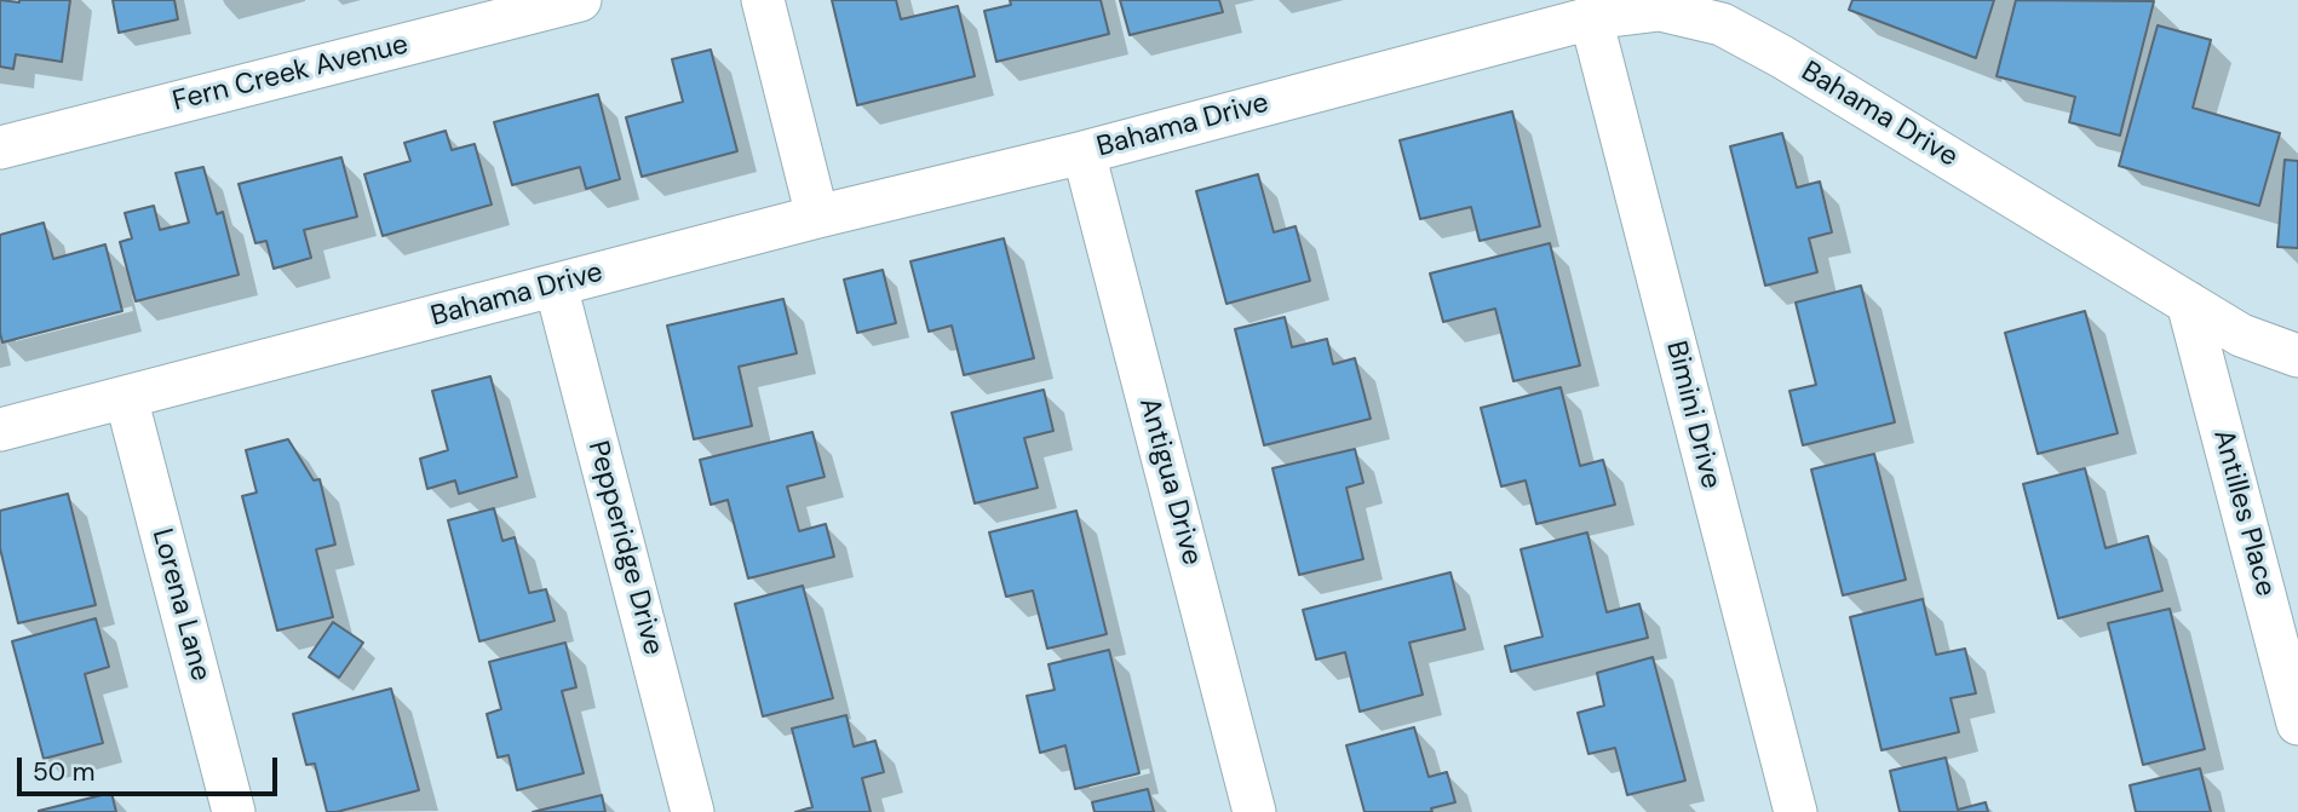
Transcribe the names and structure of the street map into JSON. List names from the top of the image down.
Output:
{
  "streets": {
    "street": [
      "Fern Creek Avenue",
      "Bahama Drive",
      "Bimini Drive",
      "Antigua Drive",
      "Antilles Place",
      "Pepperidge Drive",
      "Lorena Lane"
    ]
  },
  "crossings": [
    ["Bahama Drive", "Bimini Drive"],
    ["Bahama Drive", "Antigua Drive"],
    ["Bahama Drive", "Antilles Place"],
    ["Bahama Drive", "Pepperidge Drive"],
    ["Bahama Drive", "Lorena Lane"]
  ],
  "scale_bar": "50 m"
}
